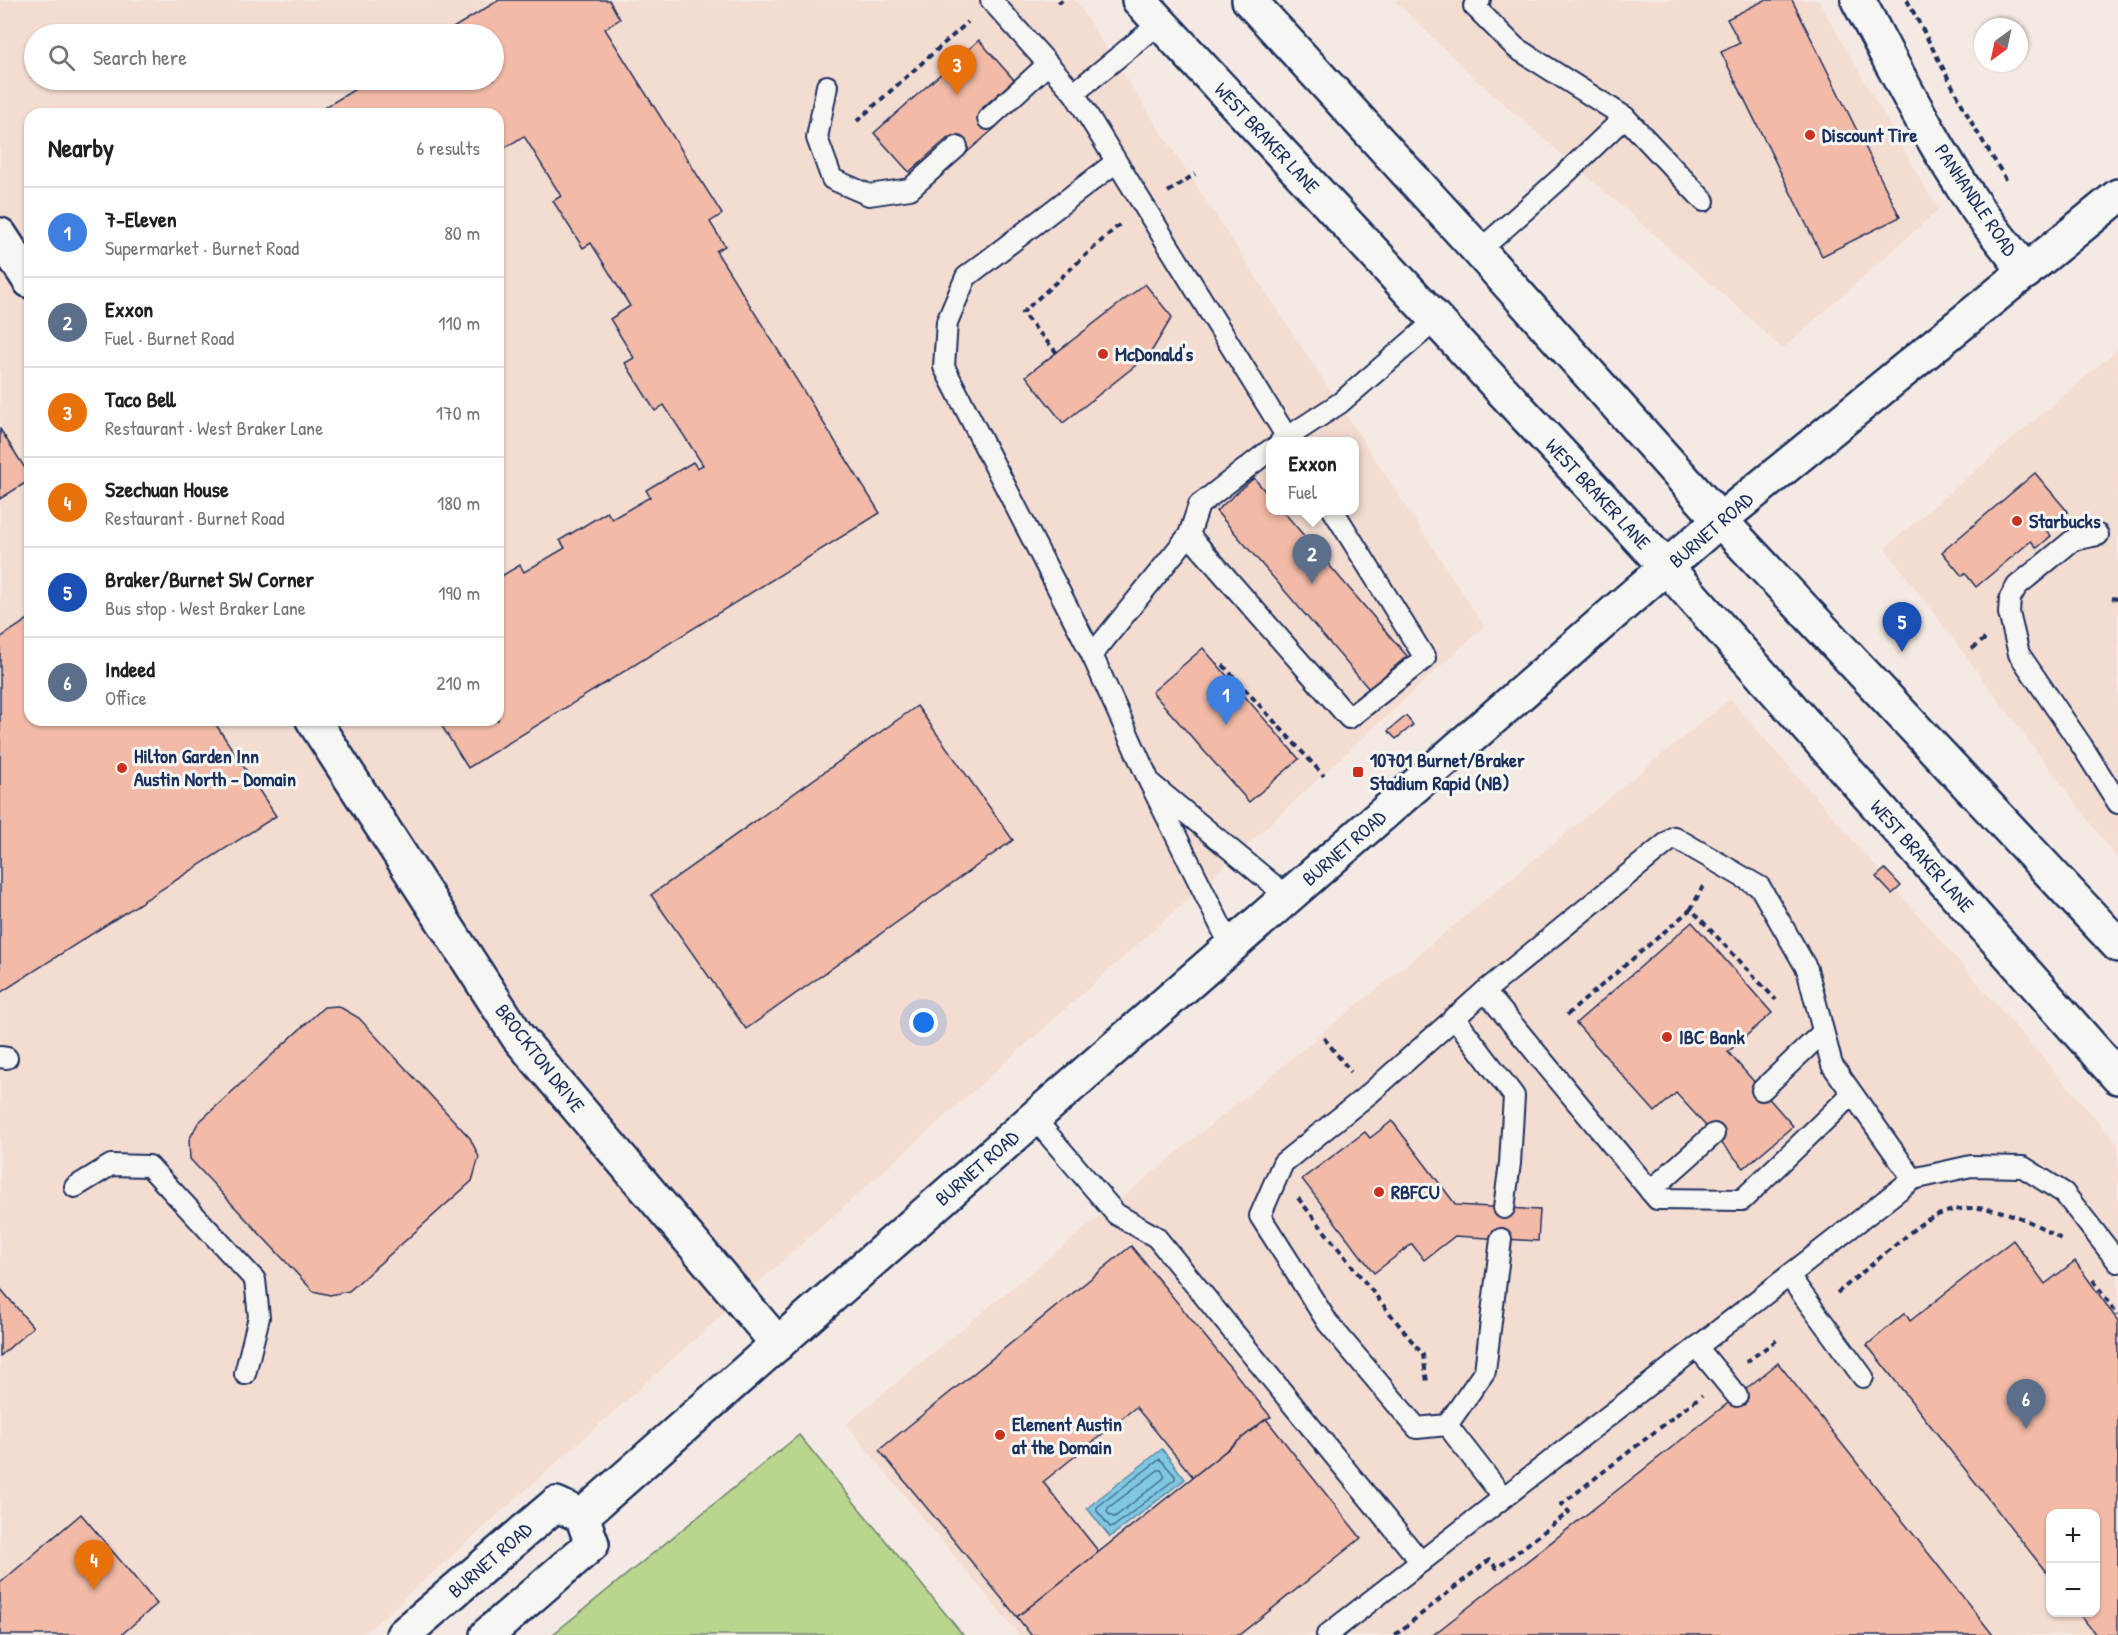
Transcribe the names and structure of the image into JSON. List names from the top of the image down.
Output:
{
  "streets": {
    "main road": [
      "WEST BRAKER LANE",
      "PANHANDLE ROAD",
      "BURNET ROAD",
      "BROCKTON DRIVE"
    ]
  },
  "crossings": [
    ["WEST BRAKER LANE", "BURNET ROAD"],
    ["PANHANDLE ROAD", "BURNET ROAD"],
    ["BURNET ROAD", "BROCKTON DRIVE"]
  ],
  "places": {
    "other": [
      "Discount Tire",
      "McDonald's",
      "Starbucks",
      "Hilton Garden Inn Austin North - Domain",
      "IBC Bank",
      "RBFCU",
      "Element Austin at the Domain"
    ],
    "transit": ["10701 Burnet/Braker Stadium Rapid (NB)"]
  },
  "north": "bottom left",
  "page": {
    "search": "Search here",
    "pins": [
      "3",
      "2",
      "5",
      "1",
      "6",
      "4"
    ],
    "heading": ["Nearby", "6 results"],
    "list": [
      {
        "mark": "1",
        "name": "7-Eleven",
        "note": "Supermarket · Burnet Road",
        "value": "80 m"
      },
      {
        "mark": "2",
        "name": "Exxon",
        "note": "Fuel · Burnet Road",
        "value": "110 m"
      },
      {
        "mark": "3",
        "name": "Taco Bell",
        "note": "Restaurant · West Braker Lane",
        "value": "170 m"
      },
      {
        "mark": "4",
        "name": "Szechuan House",
        "note": "Restaurant · Burnet Road",
        "value": "180 m"
      },
      {
        "mark": "5",
        "name": "Braker/Burnet SW Corner",
        "note": "Bus stop · West Braker Lane",
        "value": "190 m"
      },
      {
        "mark": "6",
        "name": "Indeed",
        "note": "Office",
        "value": "210 m"
      }
    ],
    "popup": ["Exxon", "Fuel"],
    "map_buttons": ["+", "−"]
  }
}
